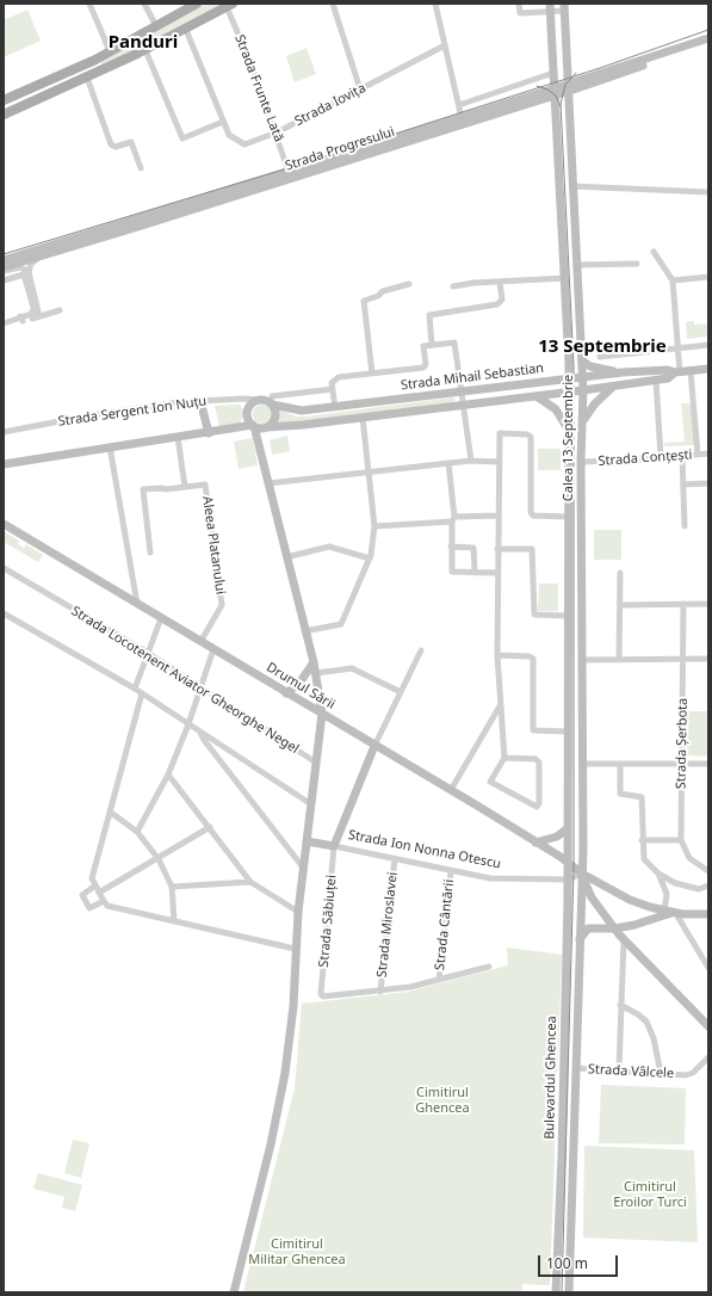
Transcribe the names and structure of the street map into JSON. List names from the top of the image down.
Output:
{
  "streets": {
    "main road": [
      "Strada Progresului",
      "Strada Mihail Sebastian",
      "Calea 13 Septembrie",
      "Drumul Sării",
      "Strada Ion Nonna Otescu",
      "Bulevardul Ghencea"
    ],
    "street": [
      "Strada Frunte Lată",
      "Strada Iovița",
      "Strada Sergent Ion Nuțu",
      "Strada Conțești",
      "Aleea Platanului",
      "Strada Locotenent Aviator Gheorghe Negel",
      "Strada Șerbota",
      "Strada Săbiuței",
      "Strada Miroslavei",
      "Strada Cântării",
      "Strada Vâlcele"
    ]
  },
  "crossings": [
    ["Strada Frunte Lată", "Strada Iovița"],
    ["Strada Frunte Lată", "Strada Progresului"],
    ["Strada Progresului", "Calea 13 Septembrie"],
    ["Strada Mihail Sebastian", "Strada Sergent Ion Nuțu"],
    ["Strada Mihail Sebastian", "Calea 13 Septembrie"],
    ["Strada Mihail Sebastian", "Aleea Platanului"],
    ["Calea 13 Septembrie", "Strada Conțești"],
    ["Calea 13 Septembrie", "Drumul Sării"],
    ["Calea 13 Septembrie", "Bulevardul Ghencea"],
    ["Aleea Platanului", "Drumul Sării"],
    ["Drumul Sării", "Bulevardul Ghencea"],
    ["Strada Ion Nonna Otescu", "Strada Săbiuței"],
    ["Strada Ion Nonna Otescu", "Strada Miroslavei"],
    ["Strada Ion Nonna Otescu", "Strada Cântării"],
    ["Strada Ion Nonna Otescu", "Bulevardul Ghencea"],
    ["Strada Săbiuței", "Strada Miroslavei"],
    ["Strada Vâlcele", "Bulevardul Ghencea"]
  ],
  "districts": ["Panduri", "13 Septembrie"],
  "parks": ["Cimitirul Ghencea", "Cimitirul Eroilor Turci", "Cimitirul Militar Ghencea"],
  "scale_bar": "100 m"
}
